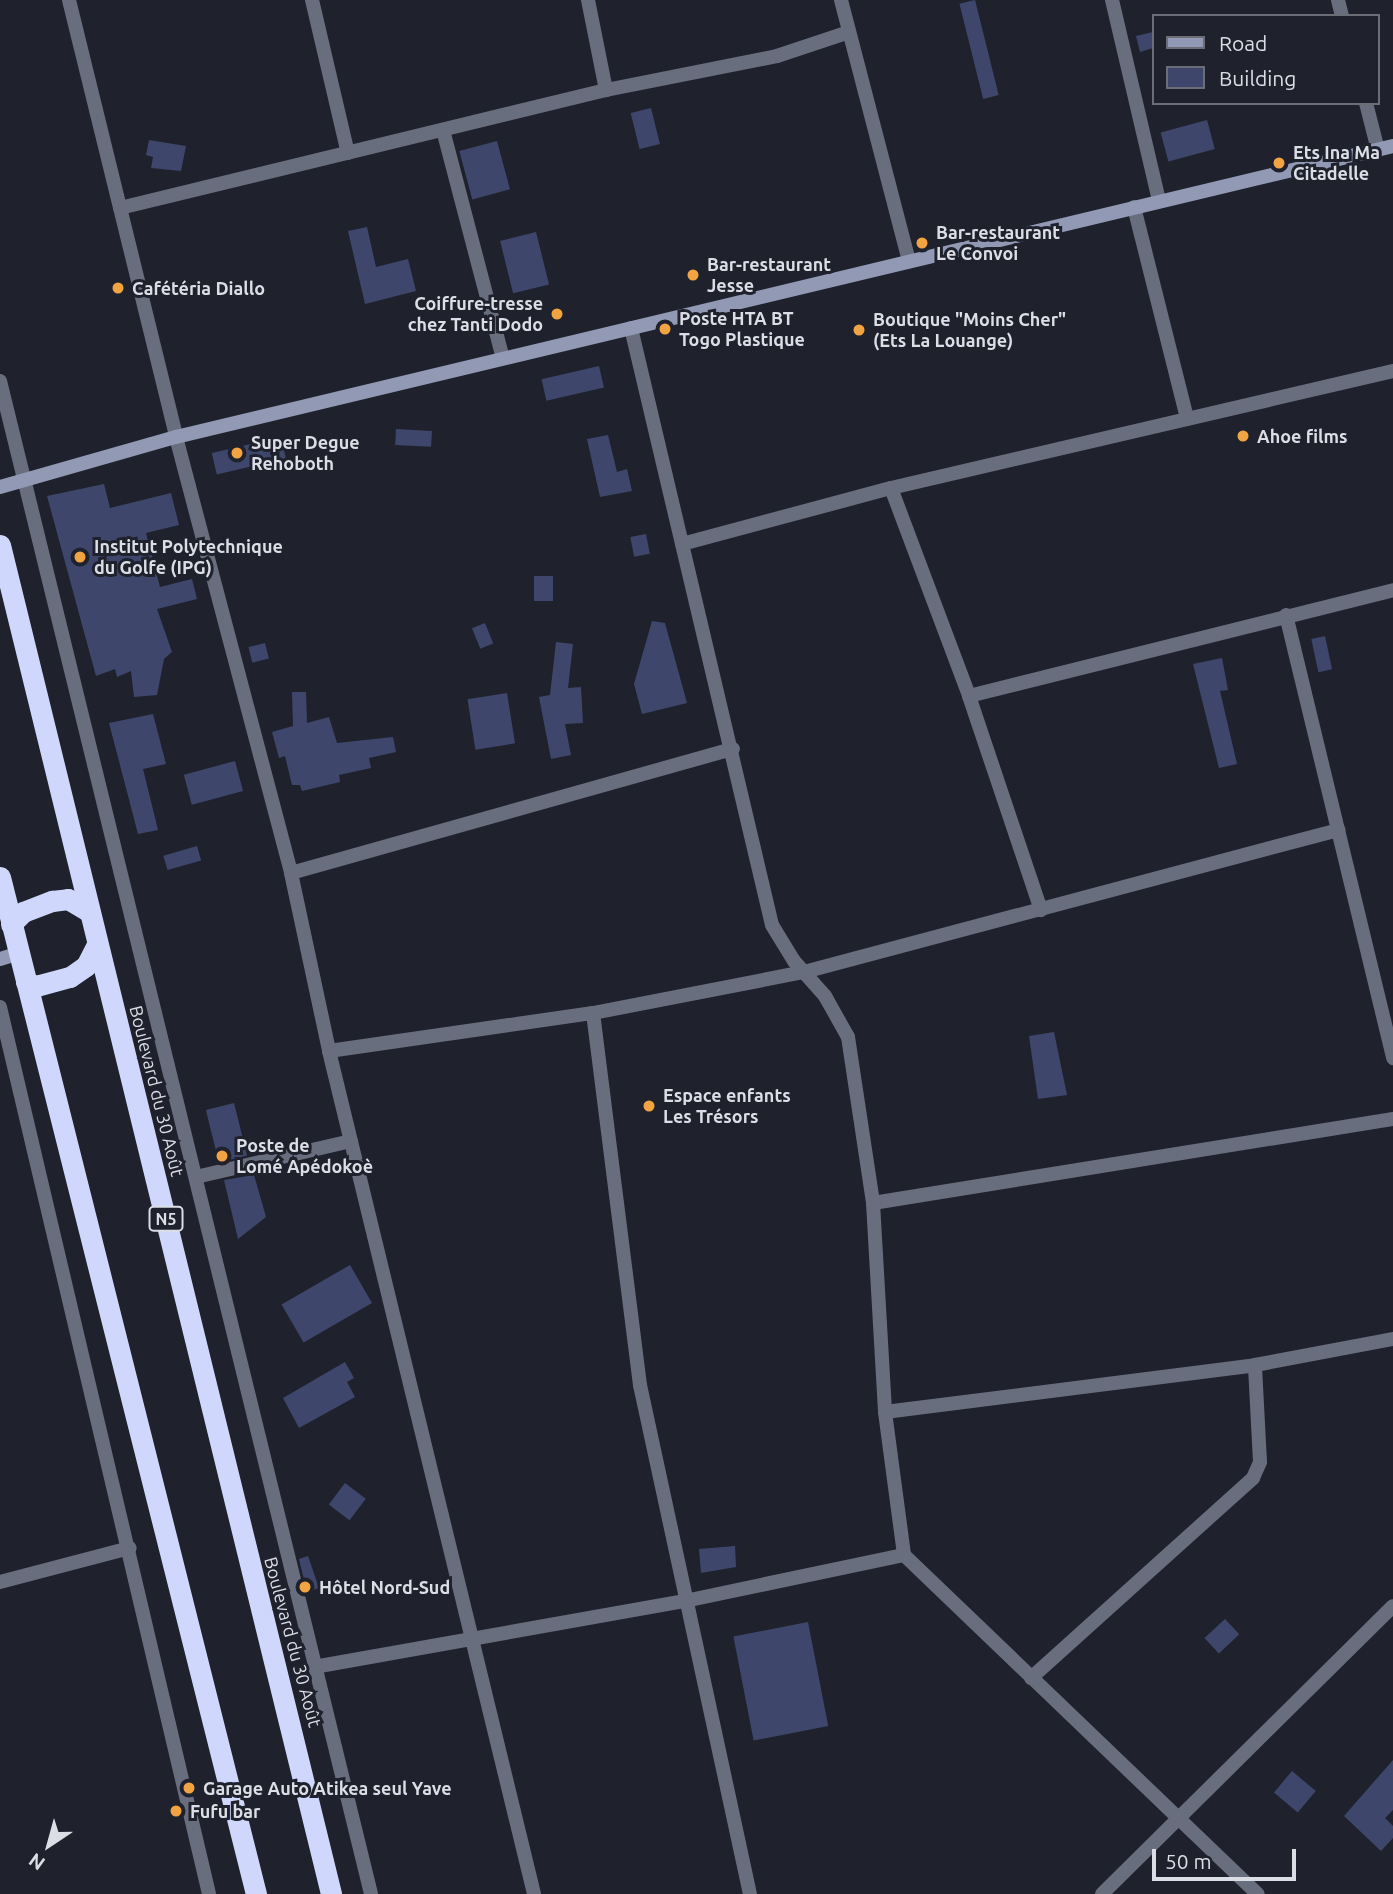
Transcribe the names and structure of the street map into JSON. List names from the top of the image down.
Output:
{
  "streets": {
    "highway": ["Boulevard du 30 Août", "N5"]
  },
  "places": [
    "Ets Ina Ma Citadelle",
    "Bar-restaurant Le Convoi",
    "Bar-restaurant Jesse",
    "Cafétéria Diallo",
    "Coiffure-tresse chez Tanti Dodo",
    "Poste HTA BT Togo Plastique",
    "Boutique \"Moins Cher\" (Ets La Louange)",
    "Ahoe films",
    "Super Degue Rehoboth",
    "Institut Polytechnique du Golfe (IPG)",
    "Espace enfants Les Trésors",
    "Poste de Lomé Apédokoè",
    "Hôtel Nord-Sud",
    "Garage Auto Atikea seul Yave",
    "Fufu bar"
  ],
  "legend": ["Road", "Building"],
  "scale_bar": "50 m",
  "north": "bottom left"
}
